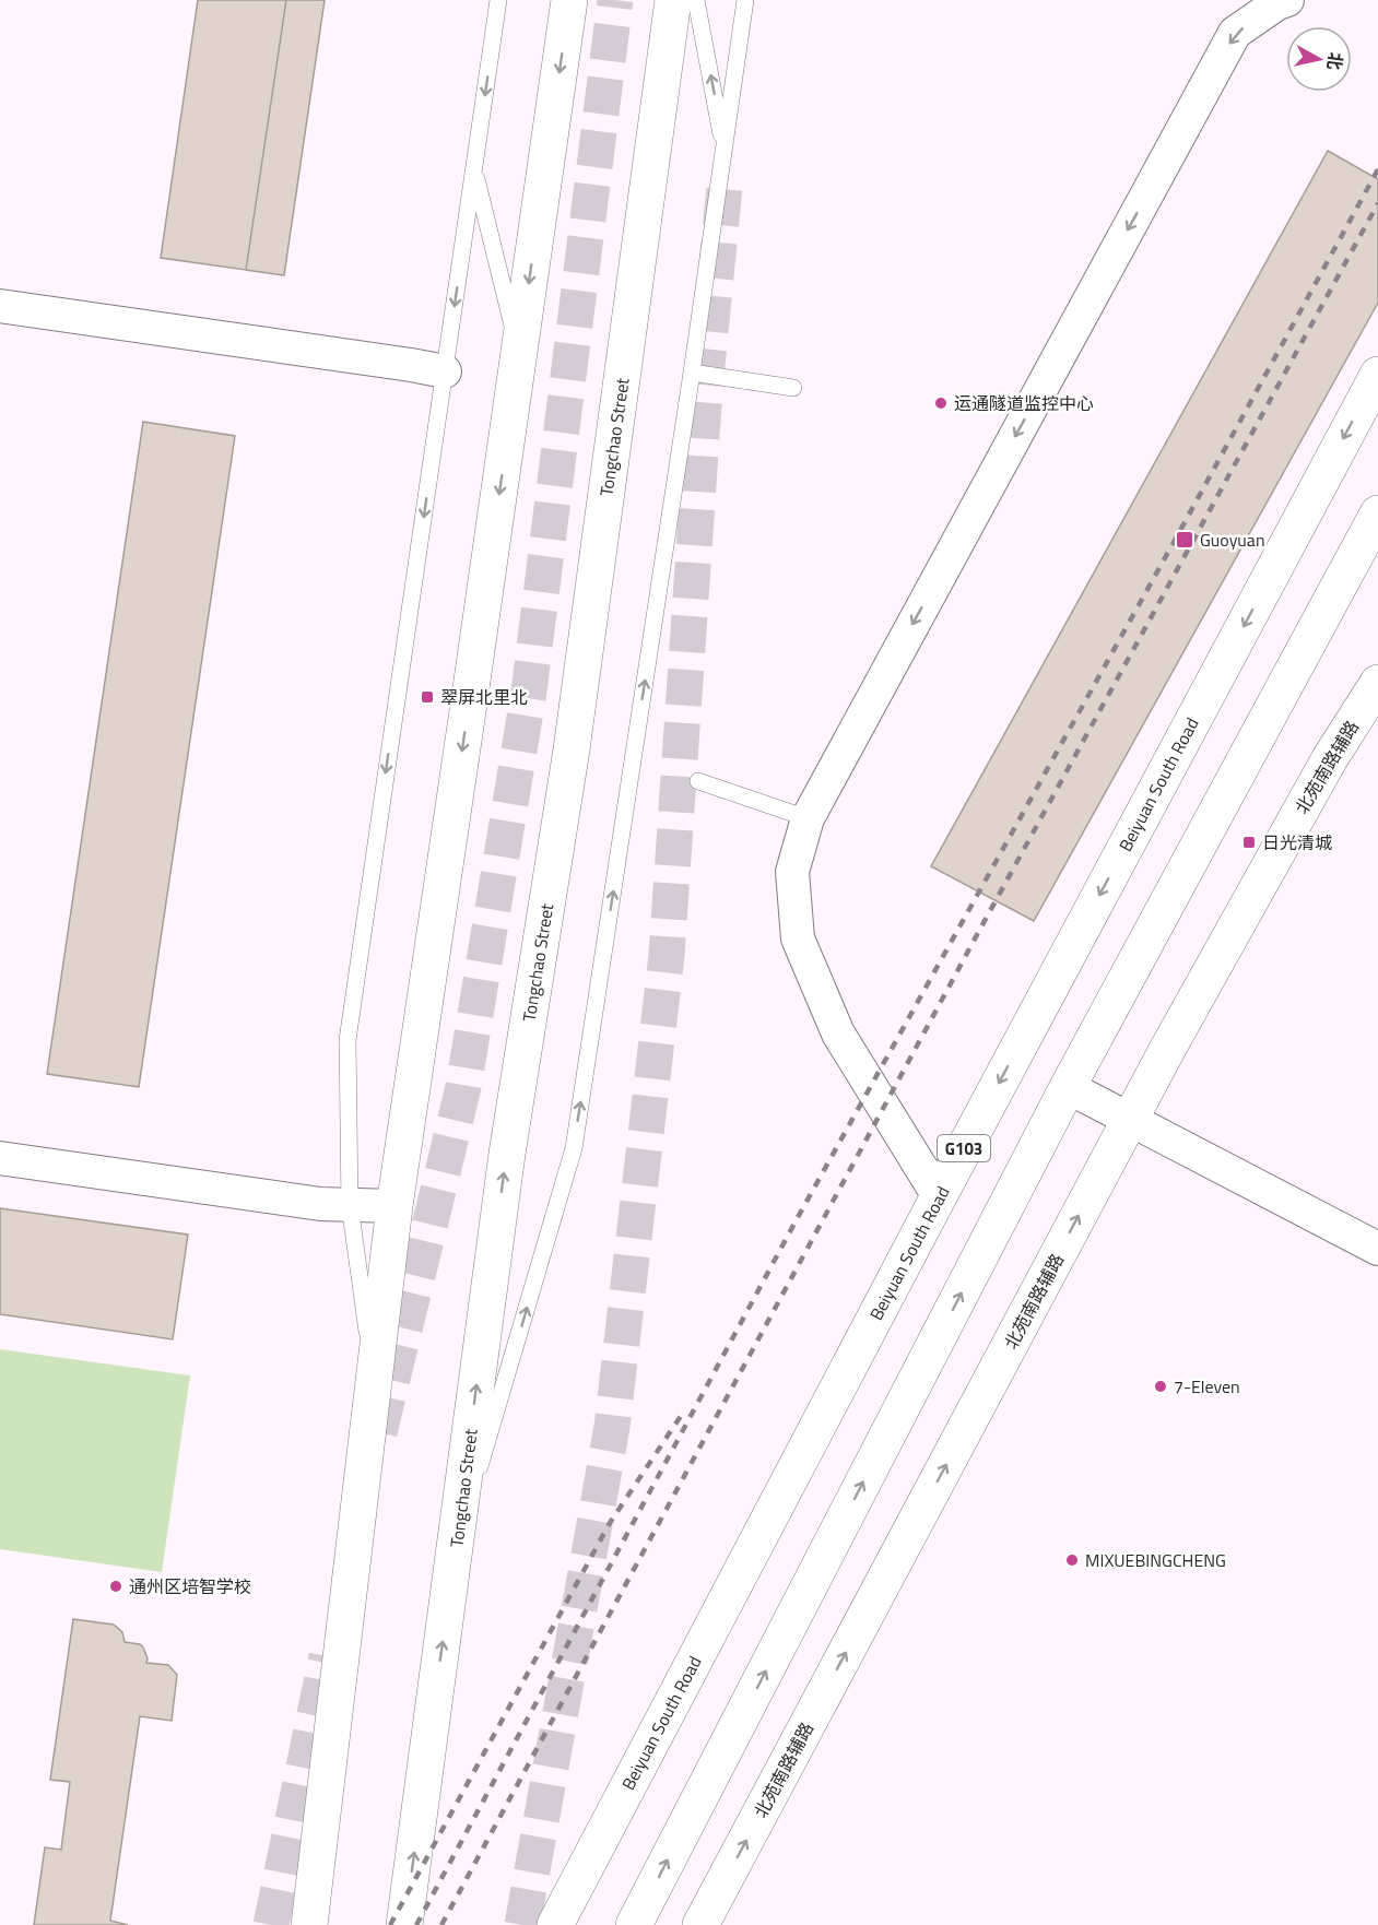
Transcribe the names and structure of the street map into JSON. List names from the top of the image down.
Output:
{
  "streets": {
    "main road": [
      "Tongchao Street",
      "北苑南路辅路",
      "Beiyuan South Road",
      "G103"
    ]
  },
  "places": {
    "other": [
      "运通隧道监控中心",
      "7-Eleven",
      "MIXUEBINGCHENG",
      "通州区培智学校"
    ],
    "transit": ["Guoyuan", "翠屏北里北", "日光清城"]
  },
  "north": "right"
}
